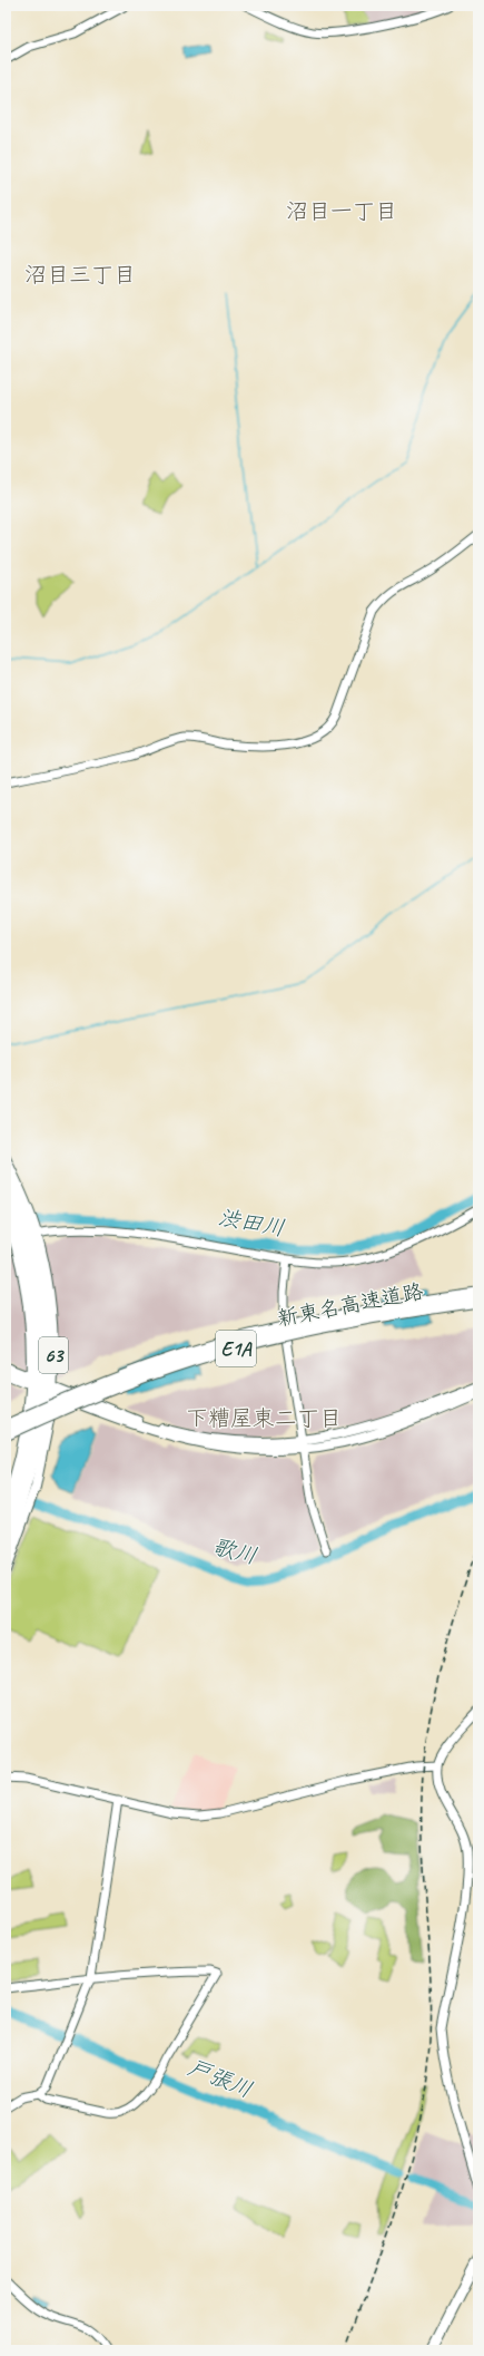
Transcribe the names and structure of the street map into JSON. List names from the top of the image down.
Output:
{
  "streets": {
    "highway": ["新東名高速道路", "E1A"],
    "main road": ["63"]
  },
  "districts": ["沼目一丁目", "沼目三丁目", "下糟屋東二丁目"],
  "water": ["渋田川", "歌川", "戸張川"]
}
